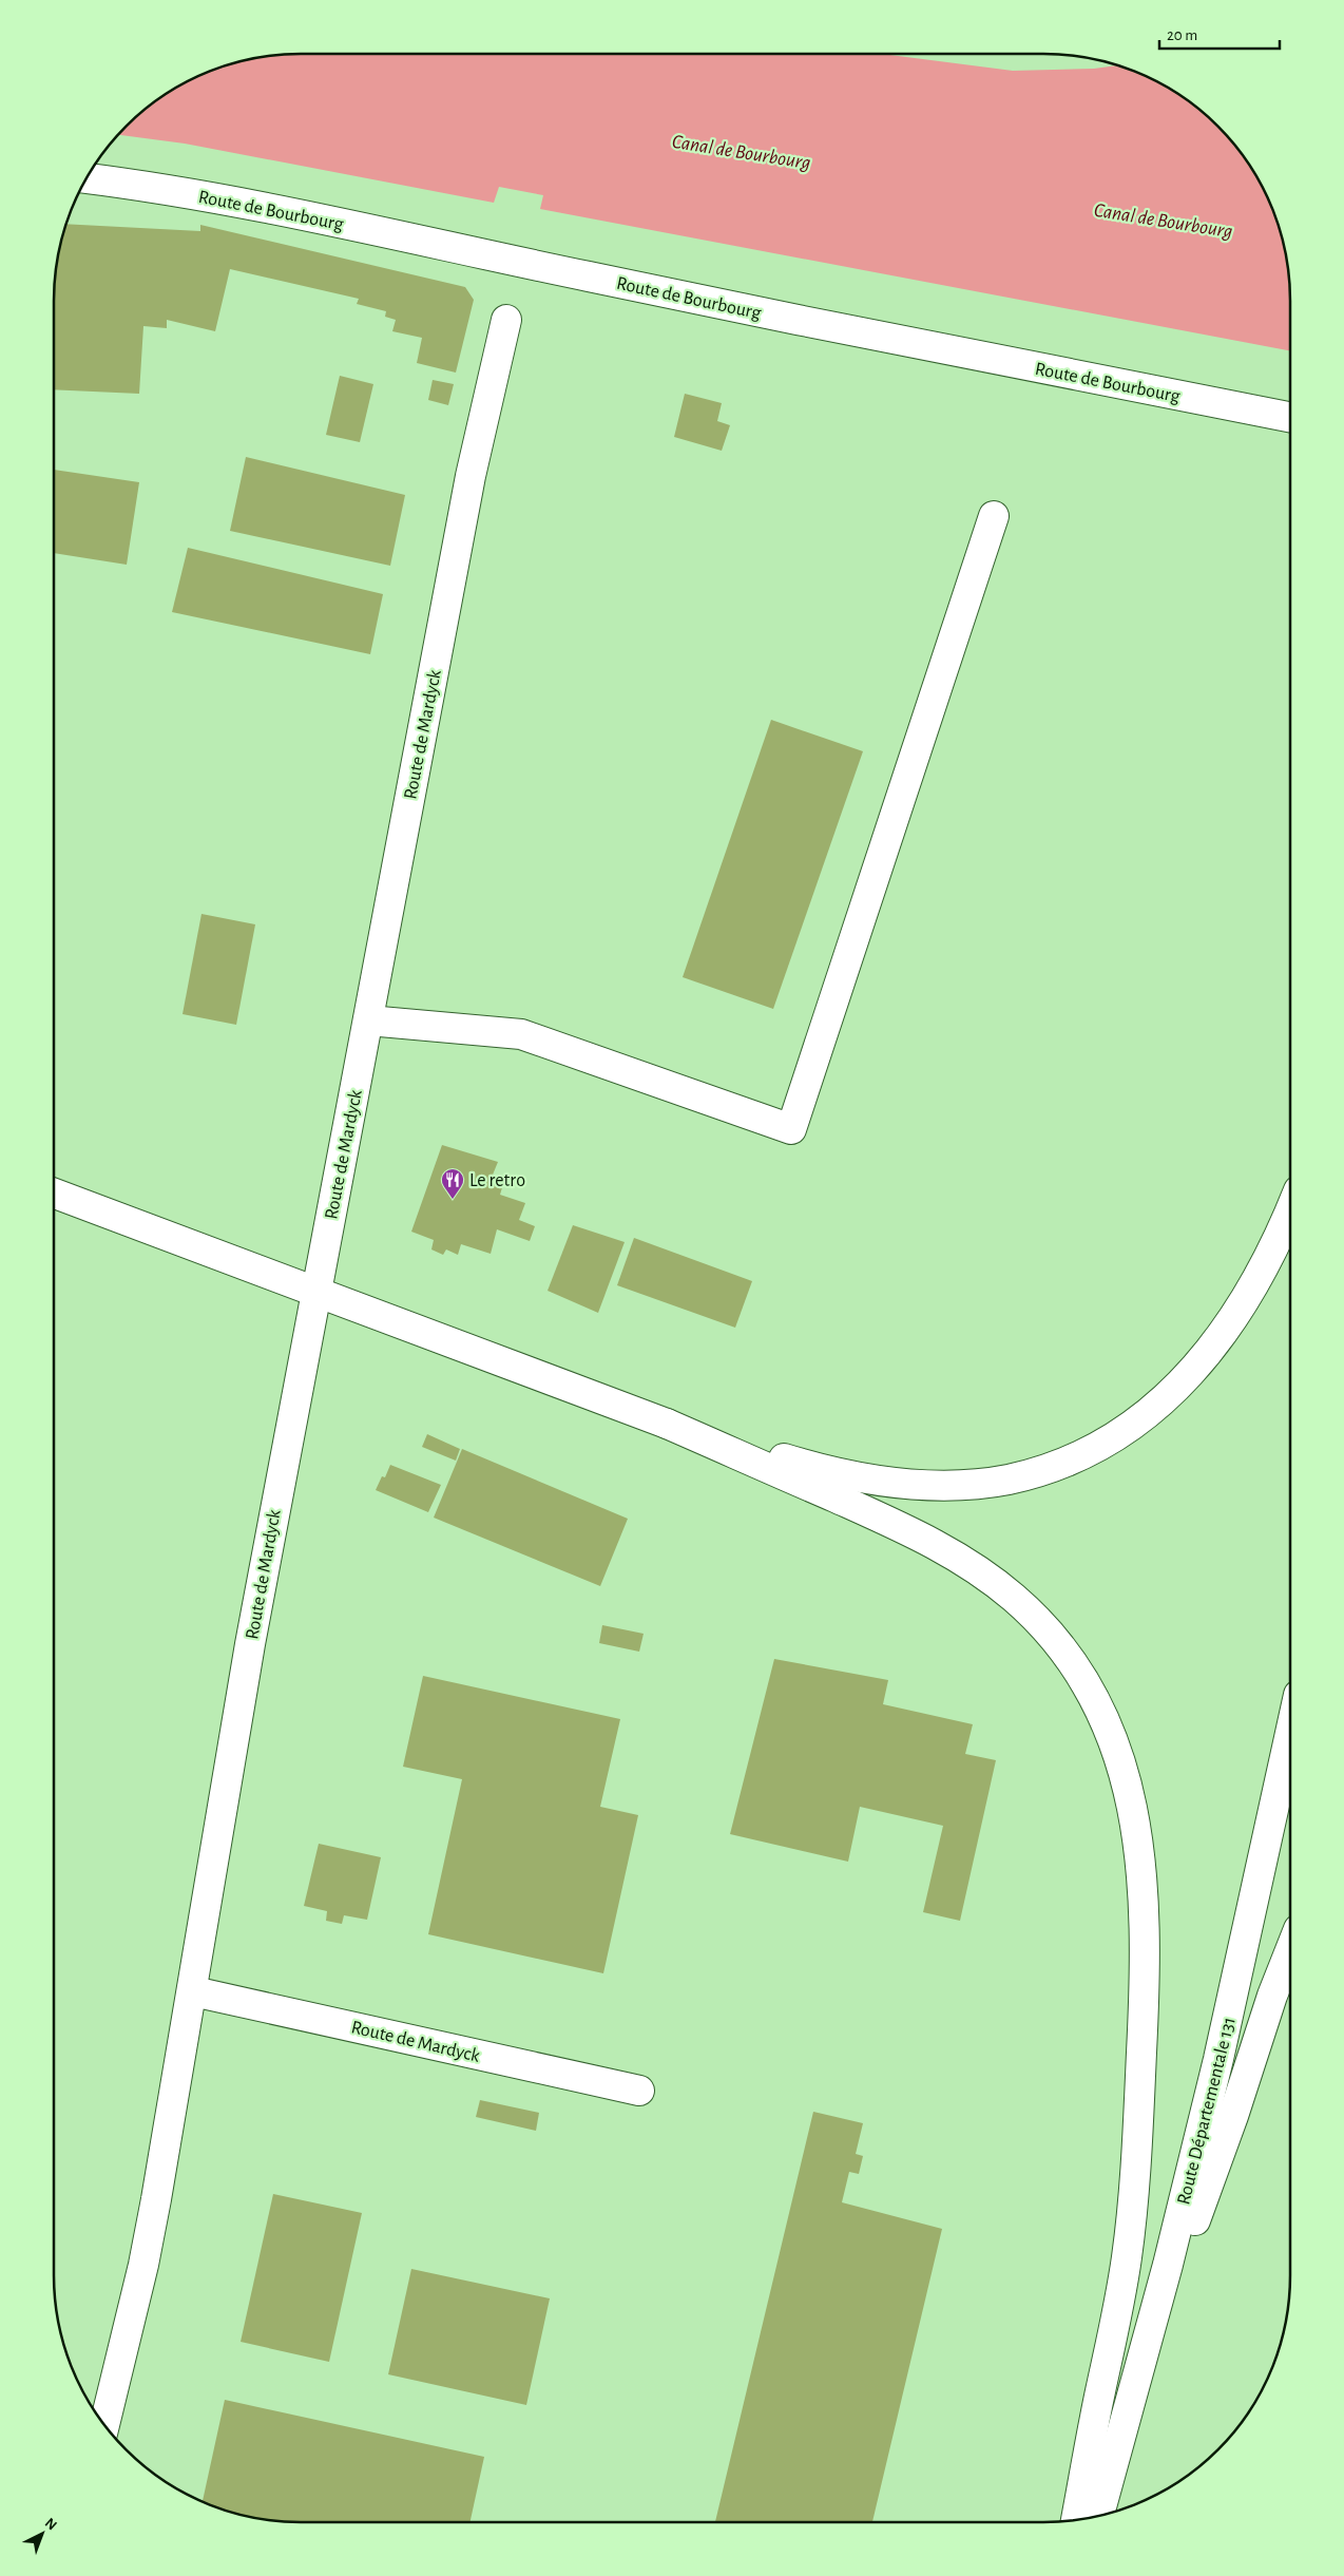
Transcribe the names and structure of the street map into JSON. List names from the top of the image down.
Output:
{
  "streets": {
    "main road": ["Route de Bourbourg", "Route de Mardyck", "Route Départementale 131"]
  },
  "water": ["Canal de Bourbourg"],
  "places": {
    "restaurant": ["Le retro"]
  },
  "scale_bar": "20 m",
  "north": "top right"
}
